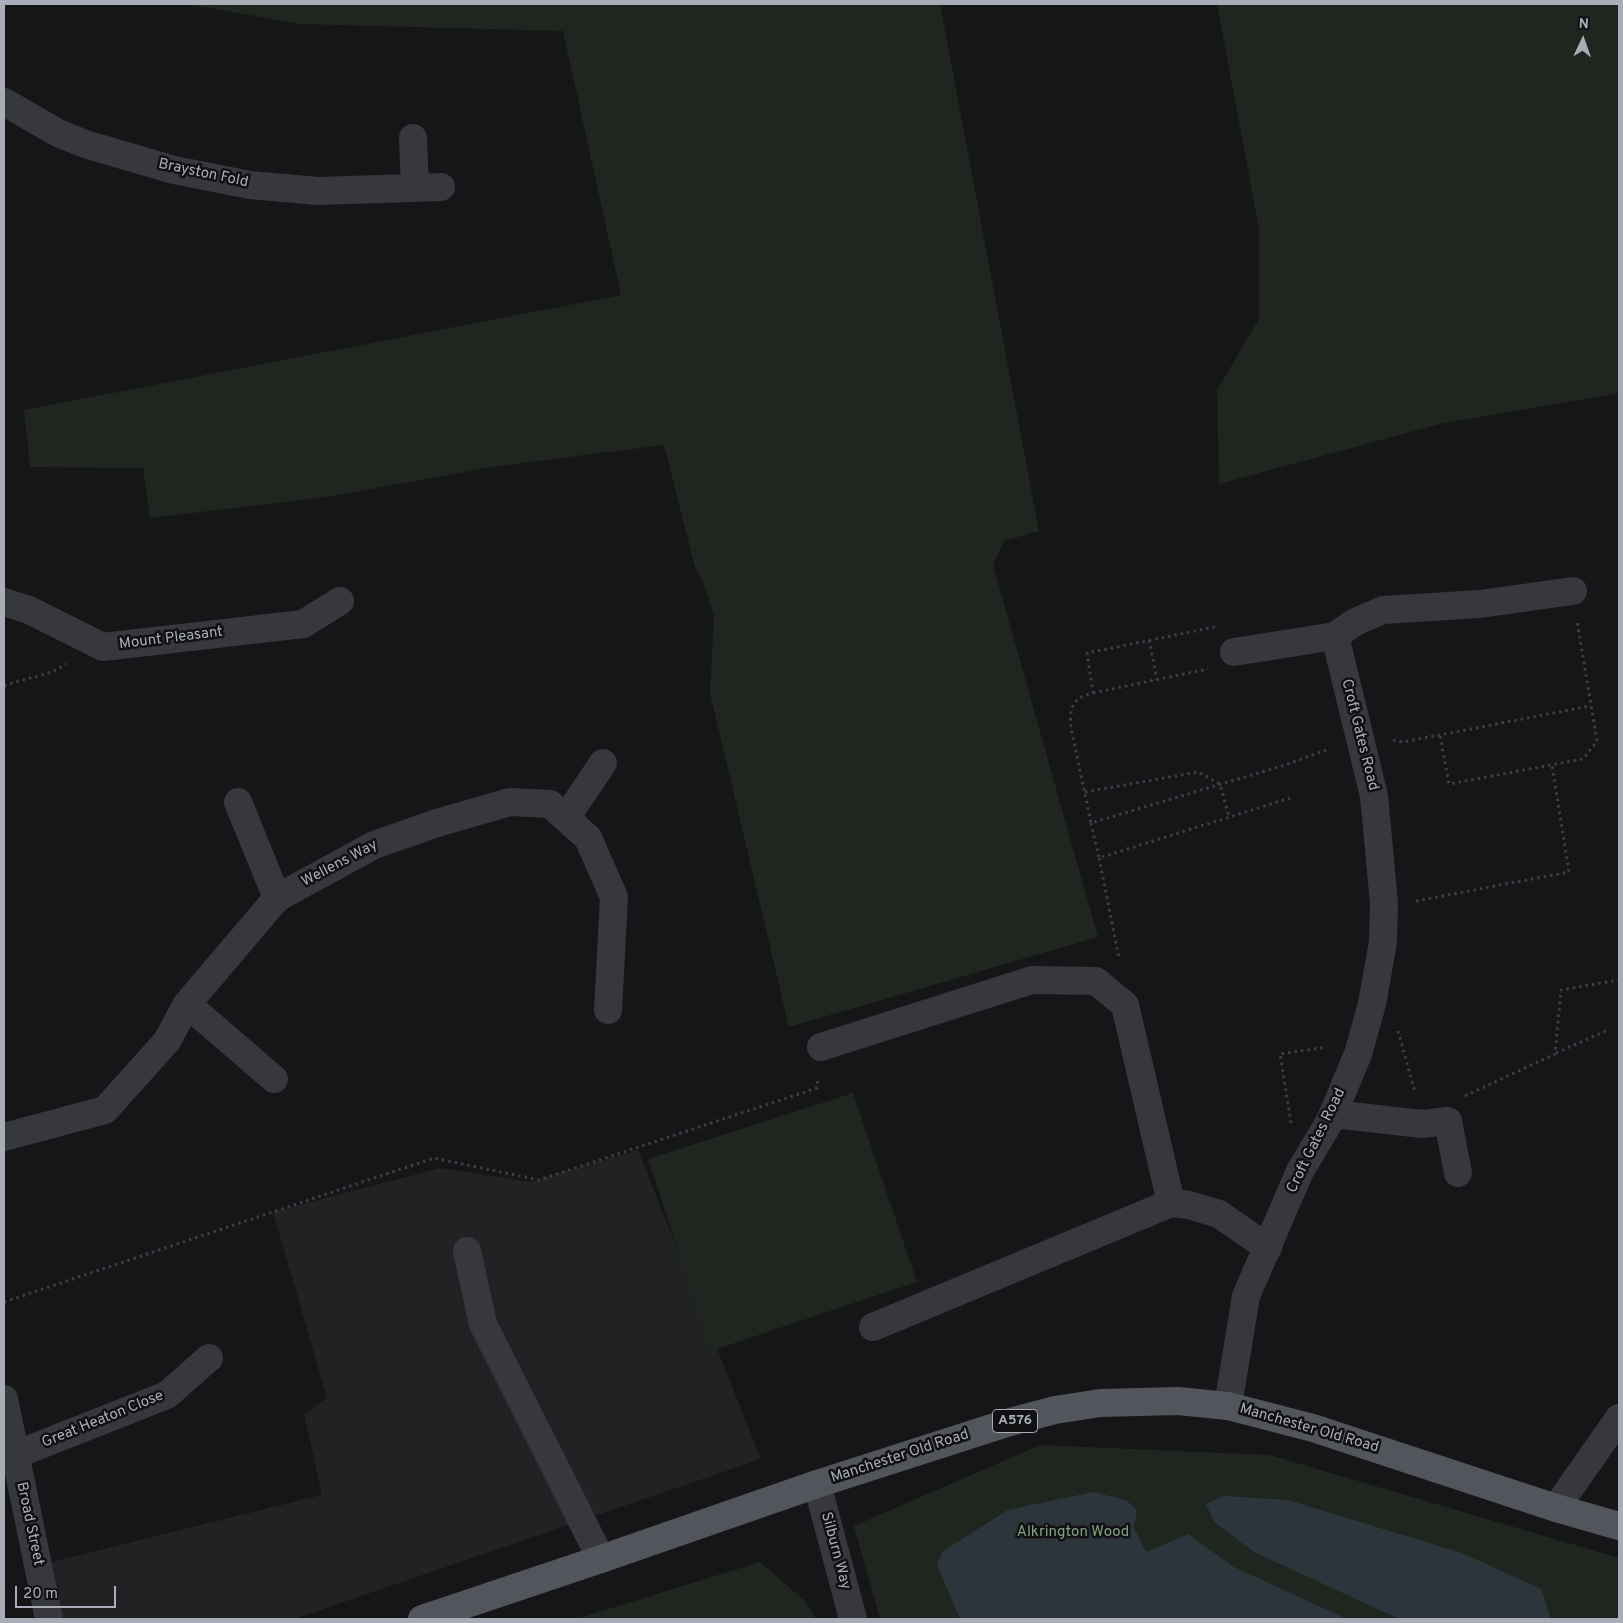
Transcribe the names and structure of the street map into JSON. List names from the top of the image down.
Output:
{
  "streets": {
    "main road": ["A576", "Manchester Old Road"],
    "street": [
      "Brayston Fold",
      "Mount Pleasant",
      "Croft Gates Road",
      "Wellens Way",
      "Great Heaton Close",
      "Broad Street",
      "Silburn Way"
    ]
  },
  "crossings": [
    ["Croft Gates Road", "Manchester Old Road"],
    ["Great Heaton Close", "Broad Street"],
    ["Manchester Old Road", "Silburn Way"]
  ],
  "parks": ["Alkrington Wood"],
  "scale_bar": "20 m",
  "north": "top"
}
